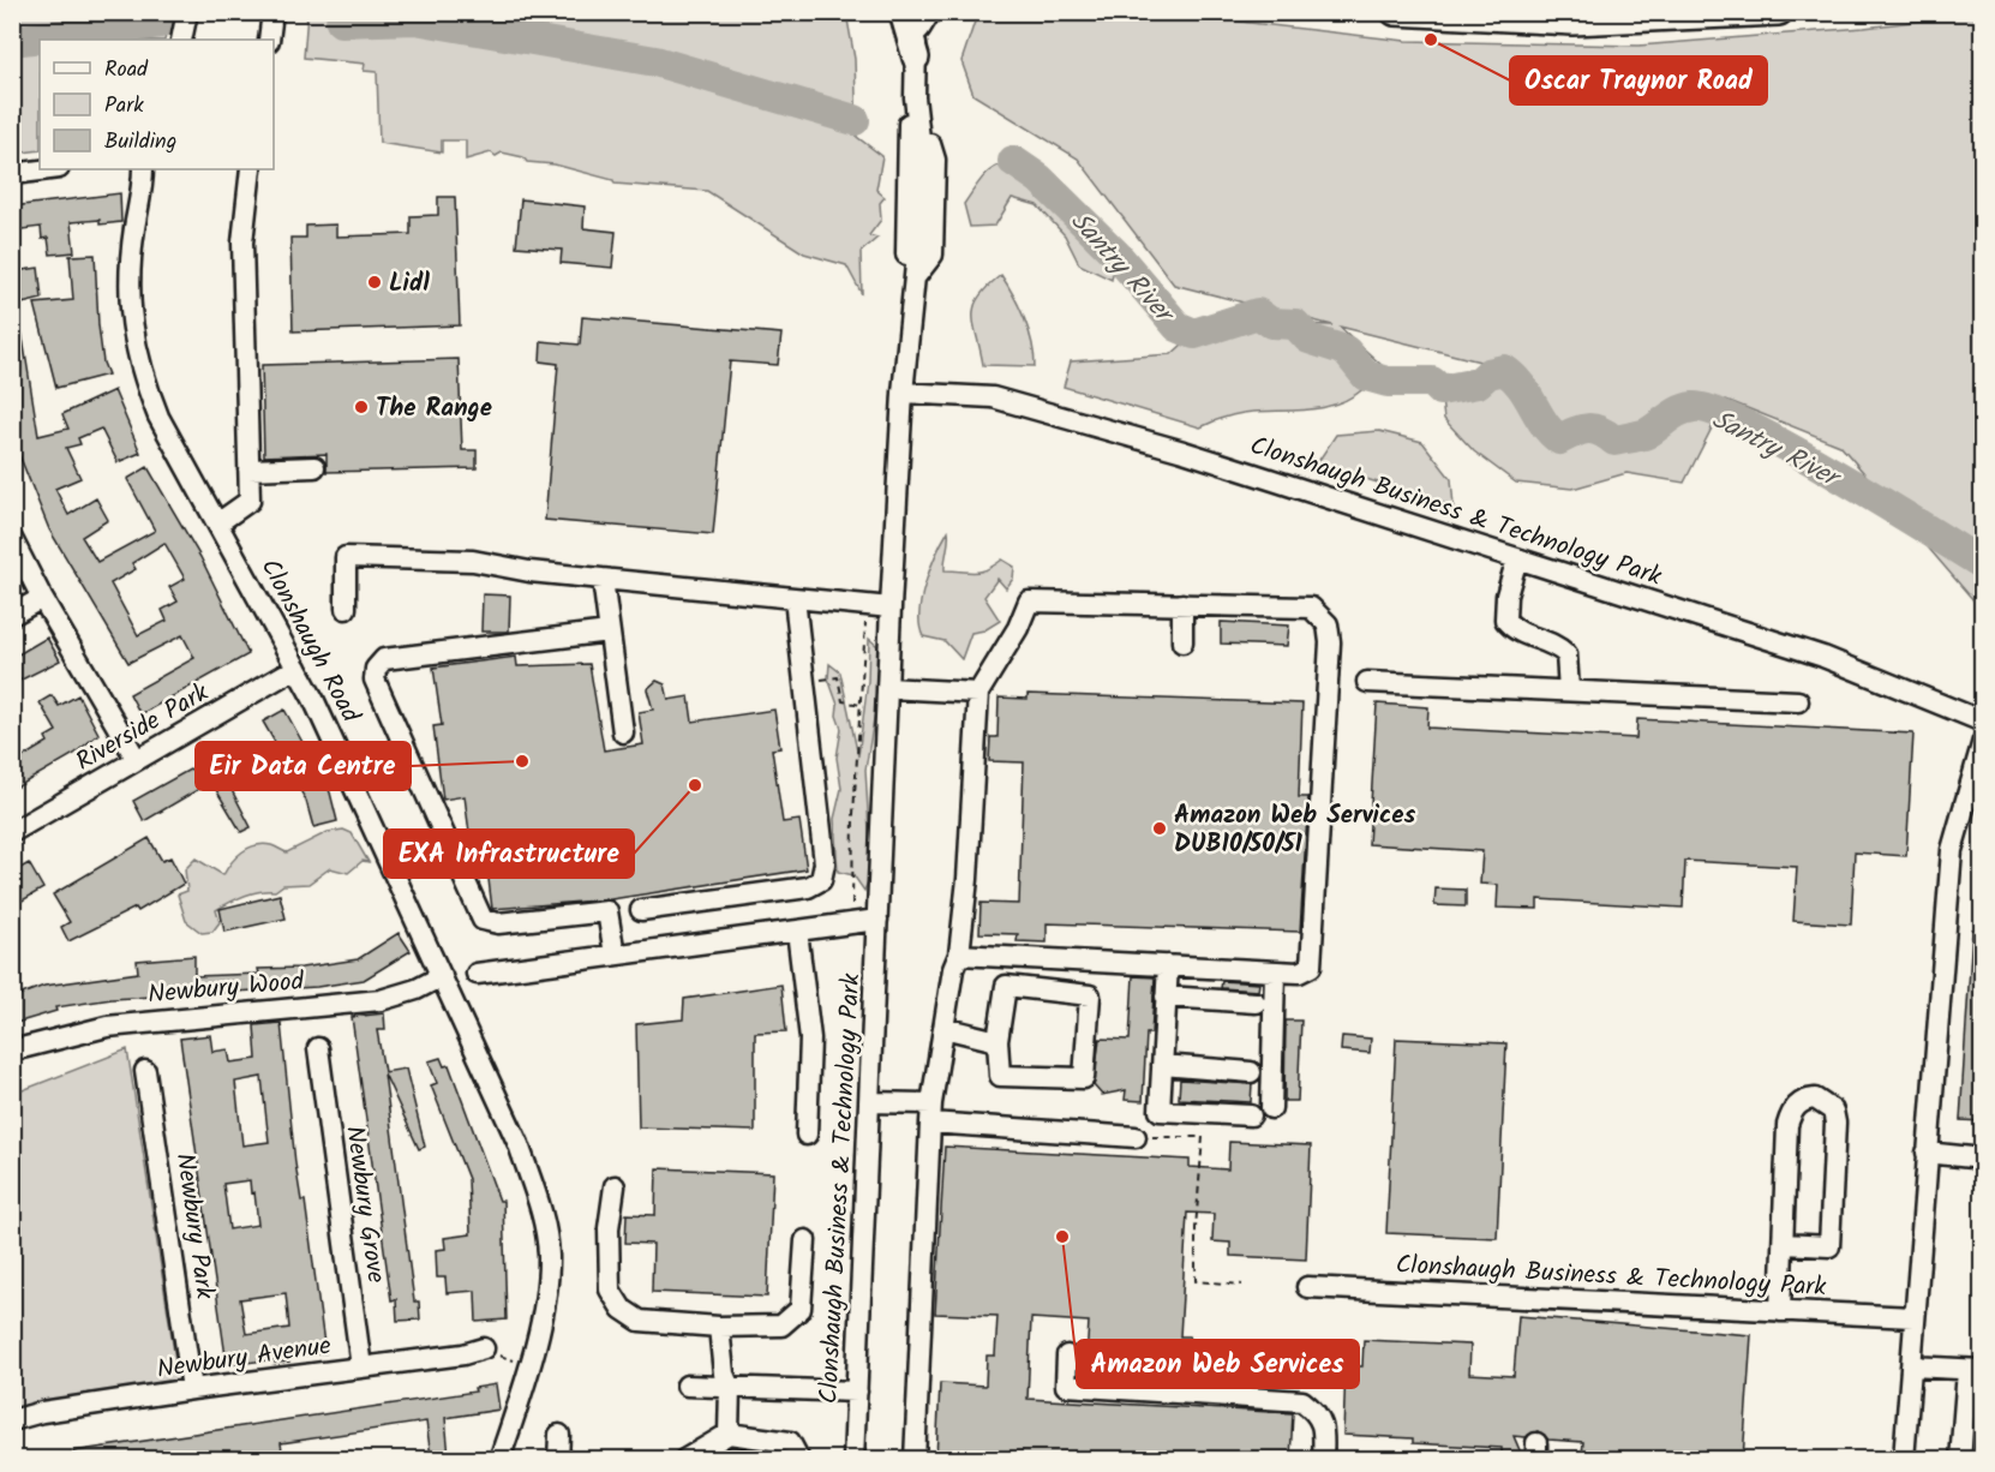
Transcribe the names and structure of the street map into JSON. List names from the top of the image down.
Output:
{
  "streets": {
    "street": [
      "Clonshaugh Business & Technology Park",
      "Clonshaugh Road",
      "Riverside Park",
      "Newbury Wood",
      "Newbury Grove",
      "Newbury Park",
      "Newbury Avenue"
    ]
  },
  "crossings": [
    ["Clonshaugh Road", "Riverside Park"],
    ["Clonshaugh Road", "Newbury Wood"],
    ["Newbury Grove", "Newbury Avenue"],
    ["Newbury Park", "Newbury Avenue"]
  ],
  "water": ["Santry River"],
  "places": [
    "Oscar Traynor Road",
    "Lidl",
    "The Range",
    "Eir Data Centre",
    "EXA Infrastructure",
    "Amazon Web Services DUB10/50/51",
    "Amazon Web Services"
  ],
  "legend": ["Road", "Park", "Building"]
}
